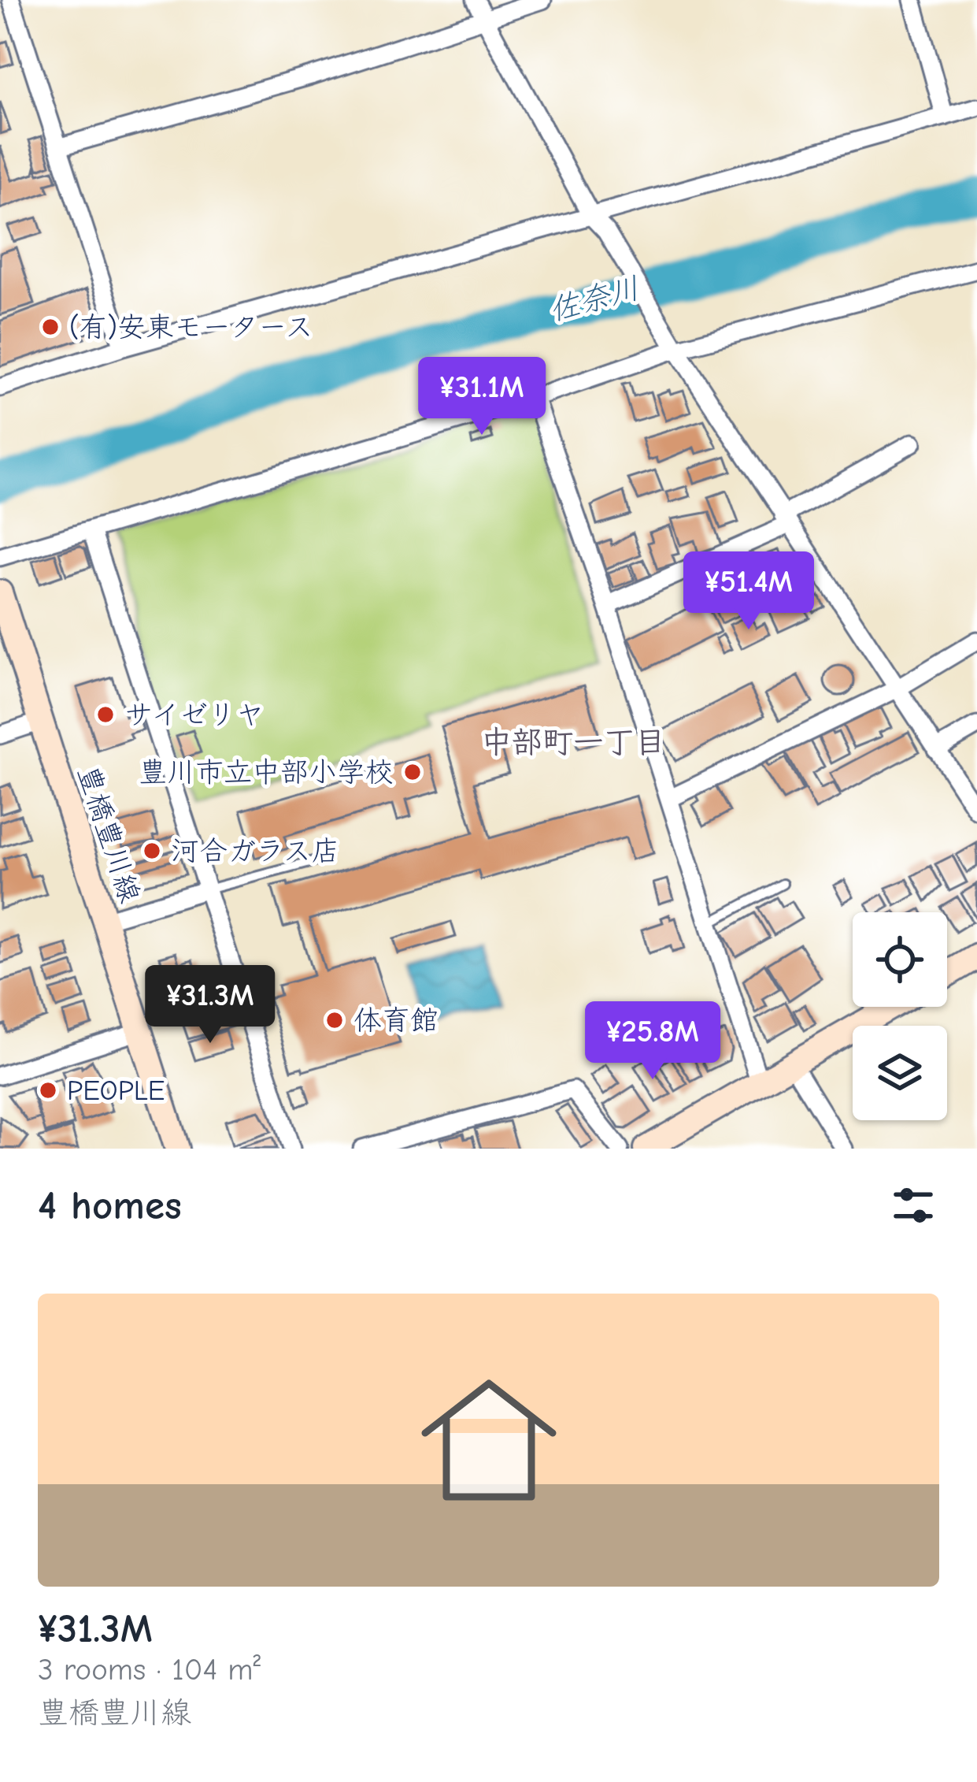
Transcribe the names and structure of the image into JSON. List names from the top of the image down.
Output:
{
  "streets": {
    "main road": ["豊橋豊川線"]
  },
  "districts": ["中部町一丁目"],
  "water": ["佐奈川"],
  "places": [
    "(有)安東モータース",
    "サイゼリヤ",
    "豊川市立中部小学校",
    "河合ガラス店",
    "体育館",
    "PEOPLE"
  ],
  "page": {
    "price": [
      "¥31.1M",
      "¥51.4M",
      "¥31.3M",
      "¥25.8M"
    ],
    "heading": "4 homes",
    "list": [
      {
        "name": "¥31.3M",
        "note": "3 rooms · 104 m² · 豊橋豊川線"
      }
    ]
  }
}
